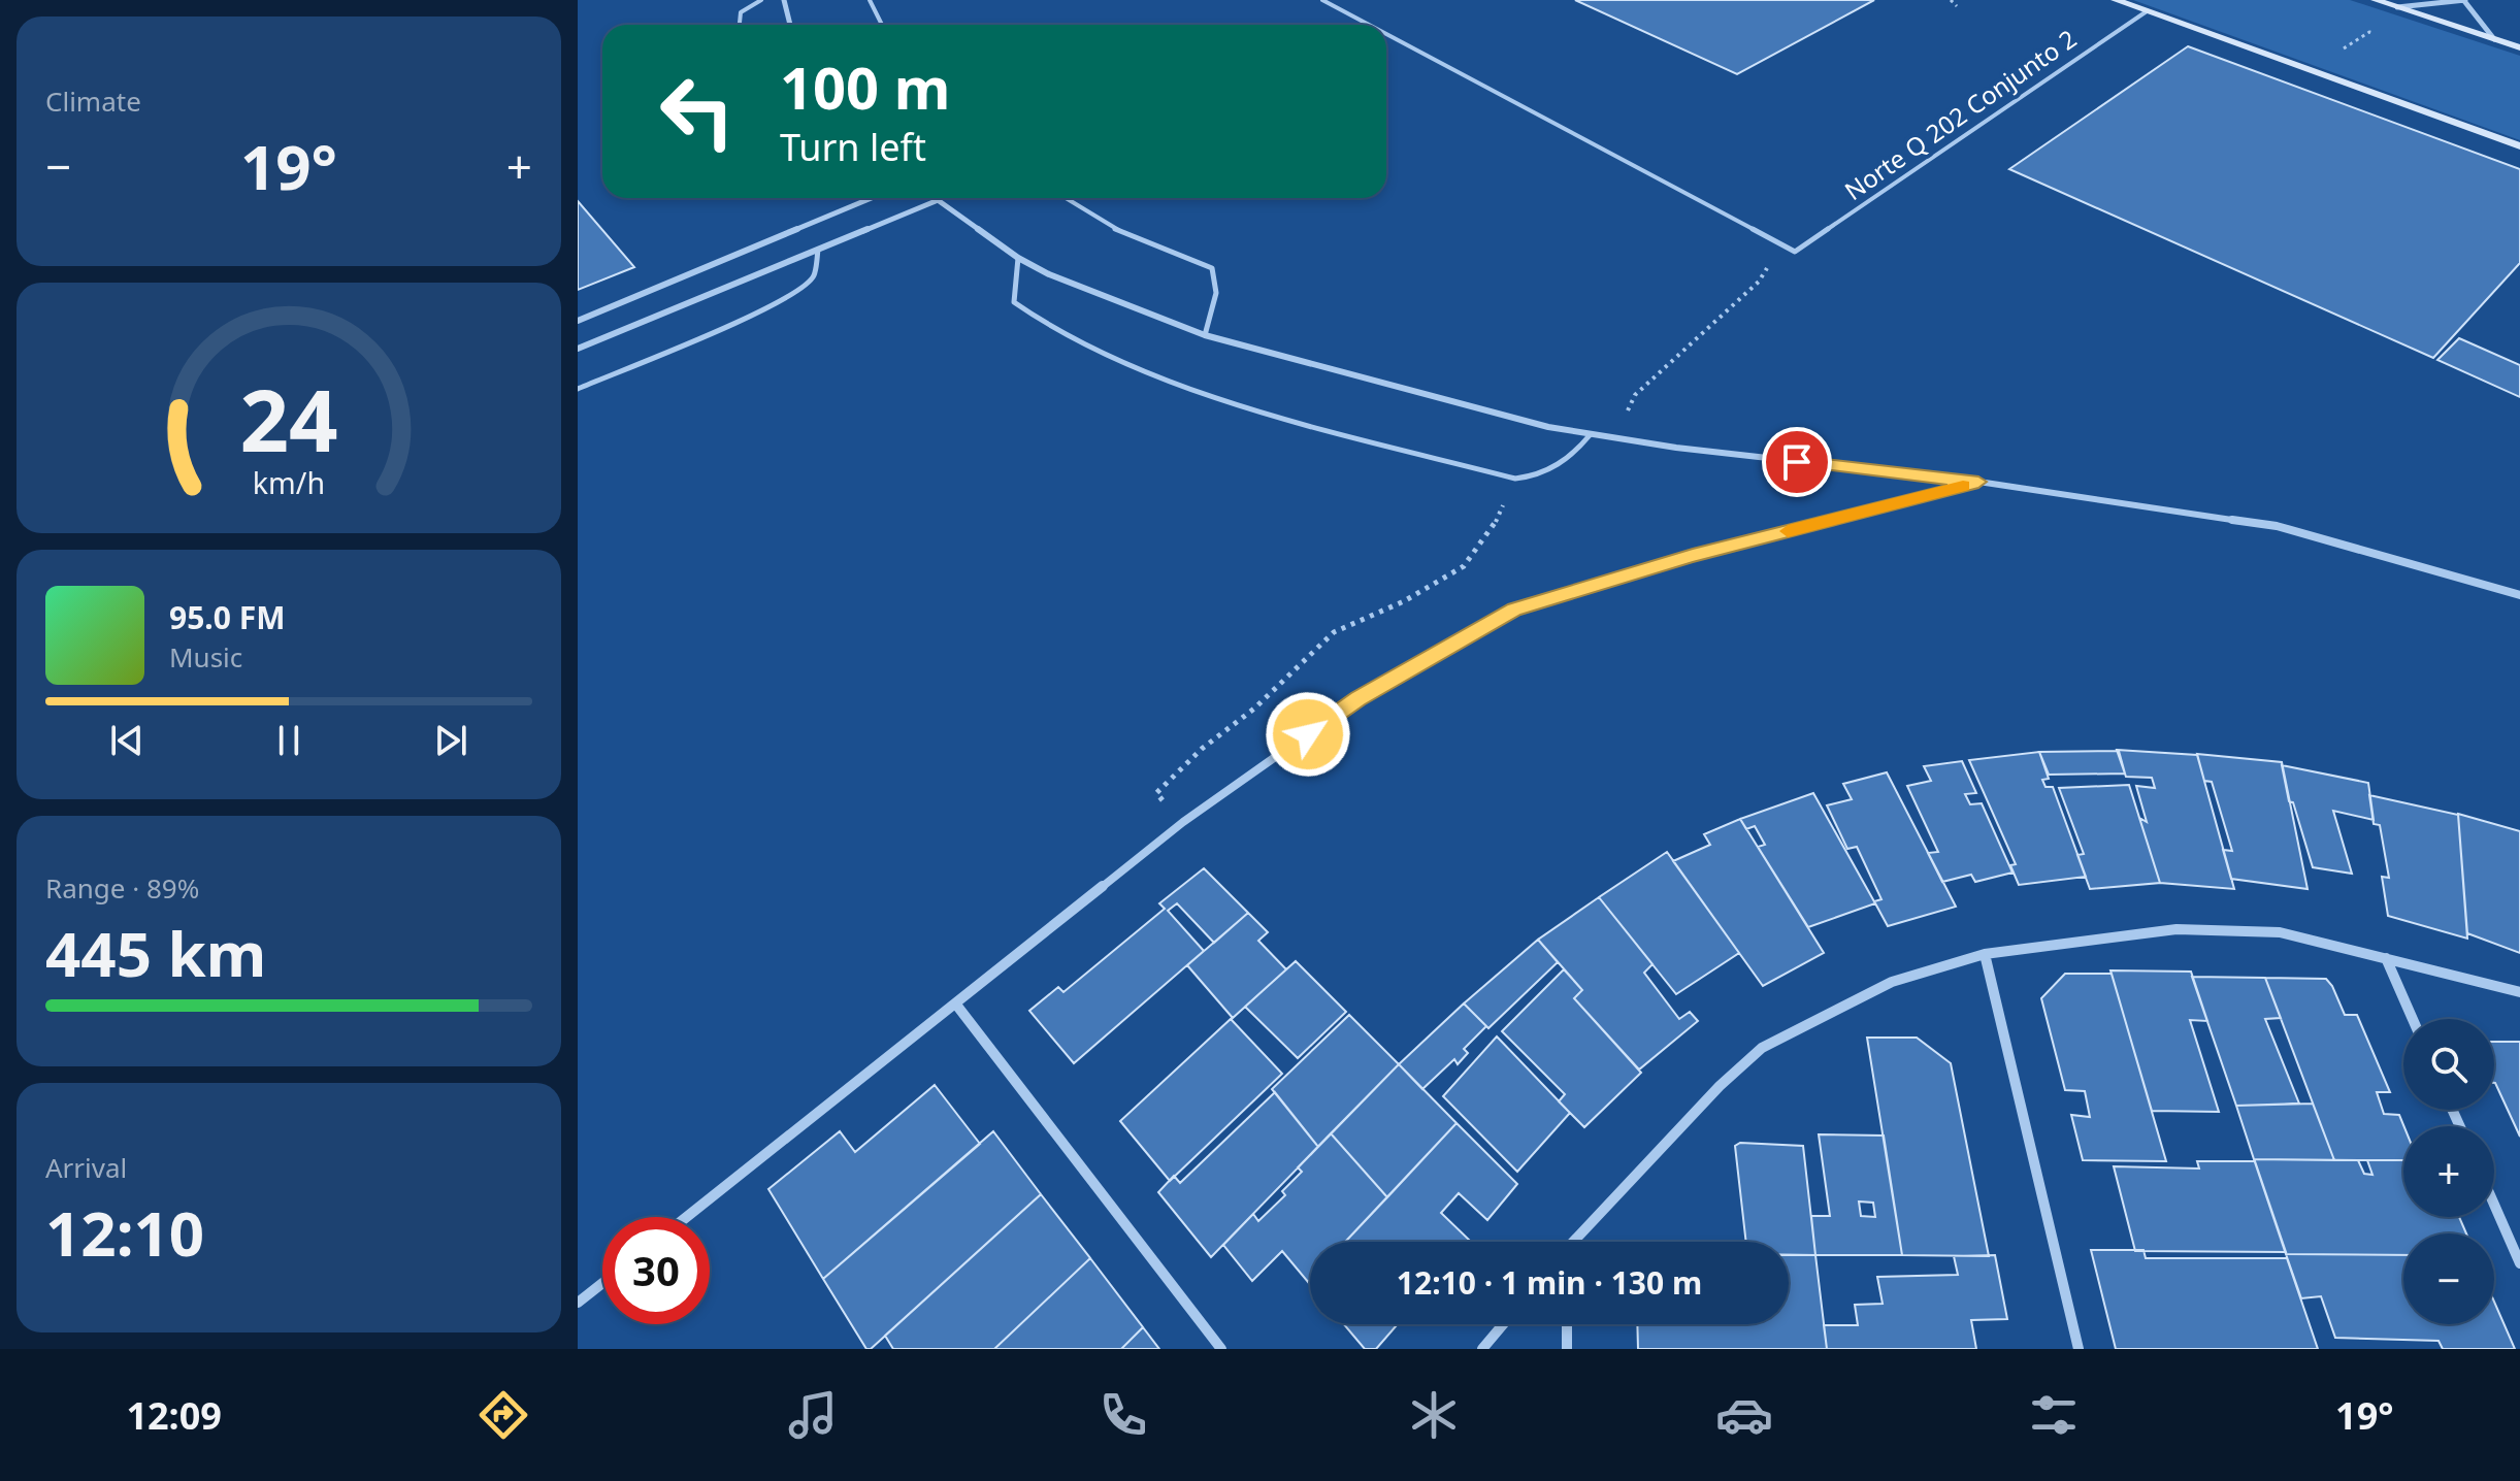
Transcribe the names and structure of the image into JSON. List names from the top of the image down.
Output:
{
  "streets": {
    "lane": ["Norte Q 202 Conjunto 2"]
  },
  "page": {
    "tile": [
      "Climate",
      ["Range · 89%", "445 km"],
      ["Arrival", "12:10"]
    ],
    "turn": ["100 m", "Turn left"],
    "heat": ["−", "19°", "+"],
    "song": ["95.0 FM", "Music"],
    "map_buttons": ["+", "−"],
    "limit": "30",
    "trip": "12:10 · 1 min · 130 m",
    "tabs": ["12:09", "19°"],
    "gauge": ["24", "km/h"]
  }
}
